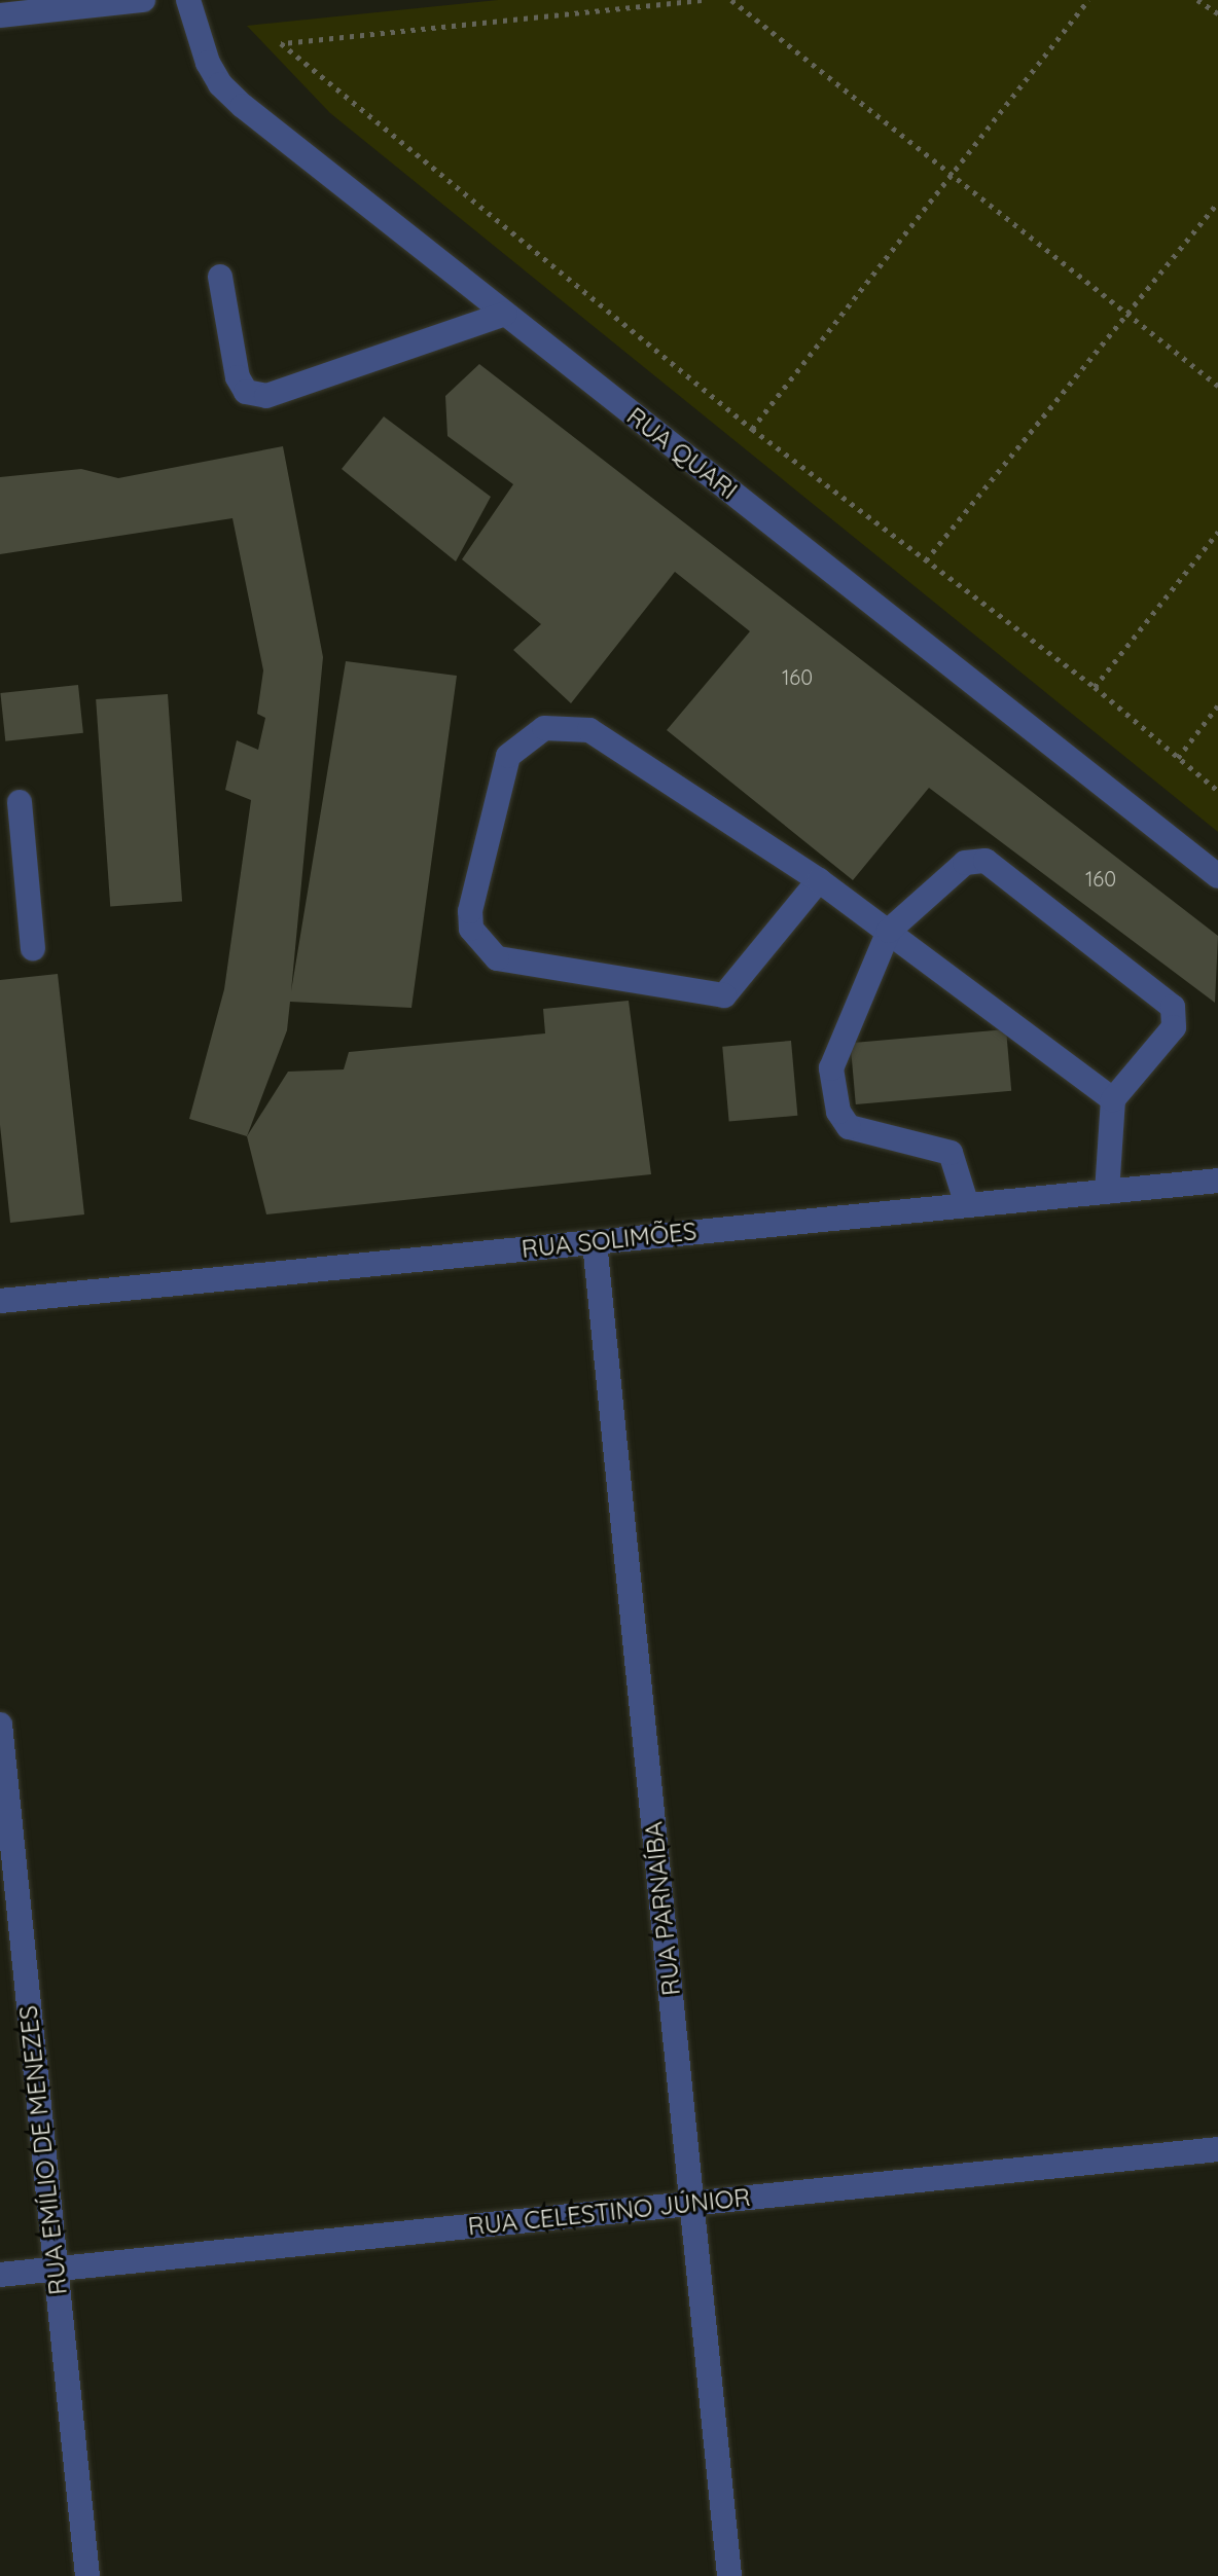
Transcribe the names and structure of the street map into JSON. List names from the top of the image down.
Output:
{
  "streets": {
    "street": [
      "RUA QUARI",
      "RUA SOLIMÕES",
      "RUA PARNAÍBA",
      "RUA EMÍLIO DE MENEZES",
      "RUA CELESTINO JÚNIOR"
    ]
  },
  "crossings": [
    ["RUA SOLIMÕES", "RUA PARNAÍBA"],
    ["RUA PARNAÍBA", "RUA CELESTINO JÚNIOR"],
    ["RUA EMÍLIO DE MENEZES", "RUA CELESTINO JÚNIOR"]
  ],
  "house_numbers": ["160", "160"]
}
